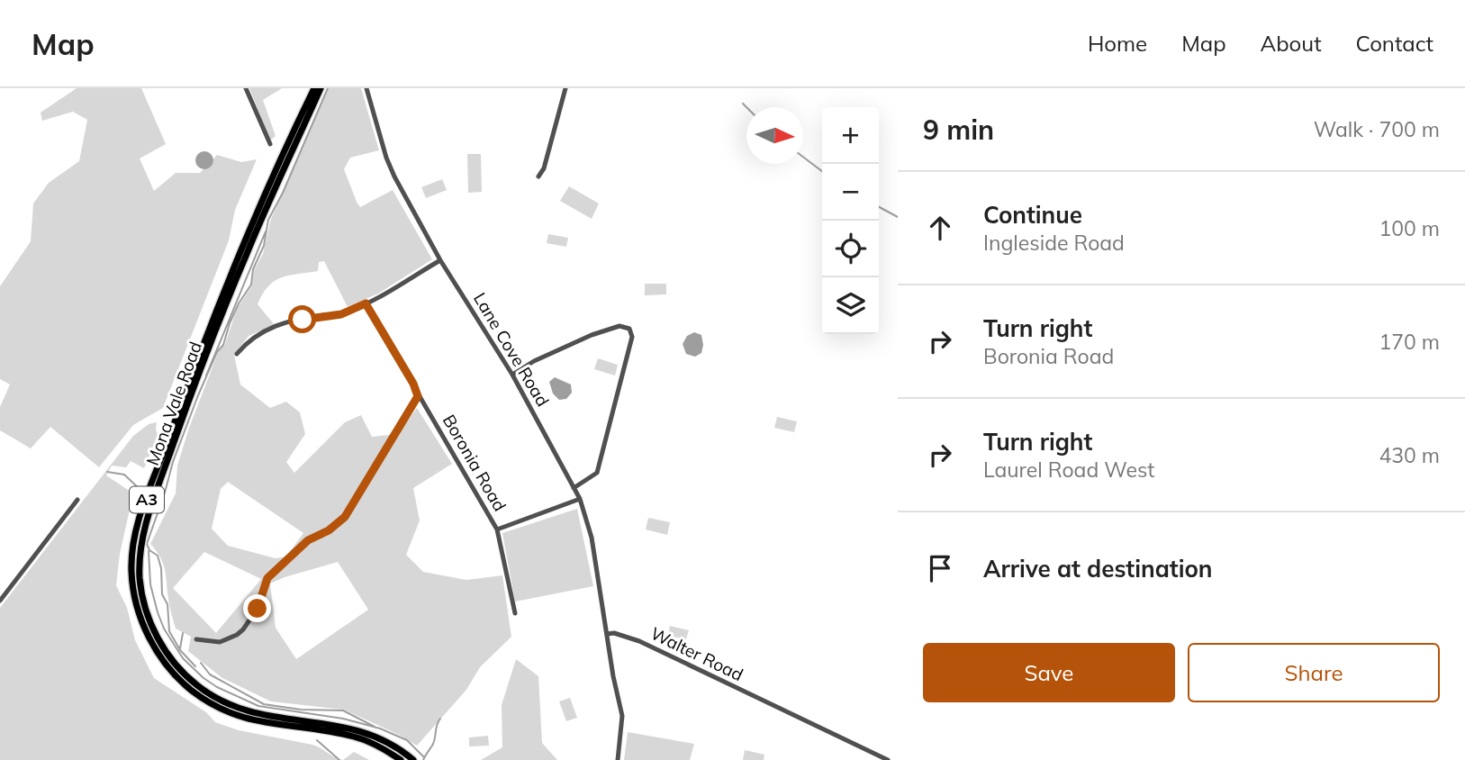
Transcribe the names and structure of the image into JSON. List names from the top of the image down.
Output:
{
  "streets": {
    "highway": ["Mona Vale Road", "A3"],
    "street": ["Lane Cove Road", "Boronia Road", "Walter Road"]
  },
  "crossings": [
    ["Lane Cove Road", "Walter Road"]
  ],
  "north": "right",
  "page": {
    "header": "Map",
    "nav": [
      "Home",
      "Map",
      "About",
      "Contact"
    ],
    "heading": ["9 min", "Walk · 700 m"],
    "map_buttons": ["+", "−"],
    "list": [
      ["Continue", "Ingleside Road", "100 m"],
      ["Turn right", "Boronia Road", "170 m"],
      ["Turn right", "Laurel Road West", "430 m"],
      "Arrive at destination"
    ],
    "buttons": ["Save", "Share"]
  }
}
